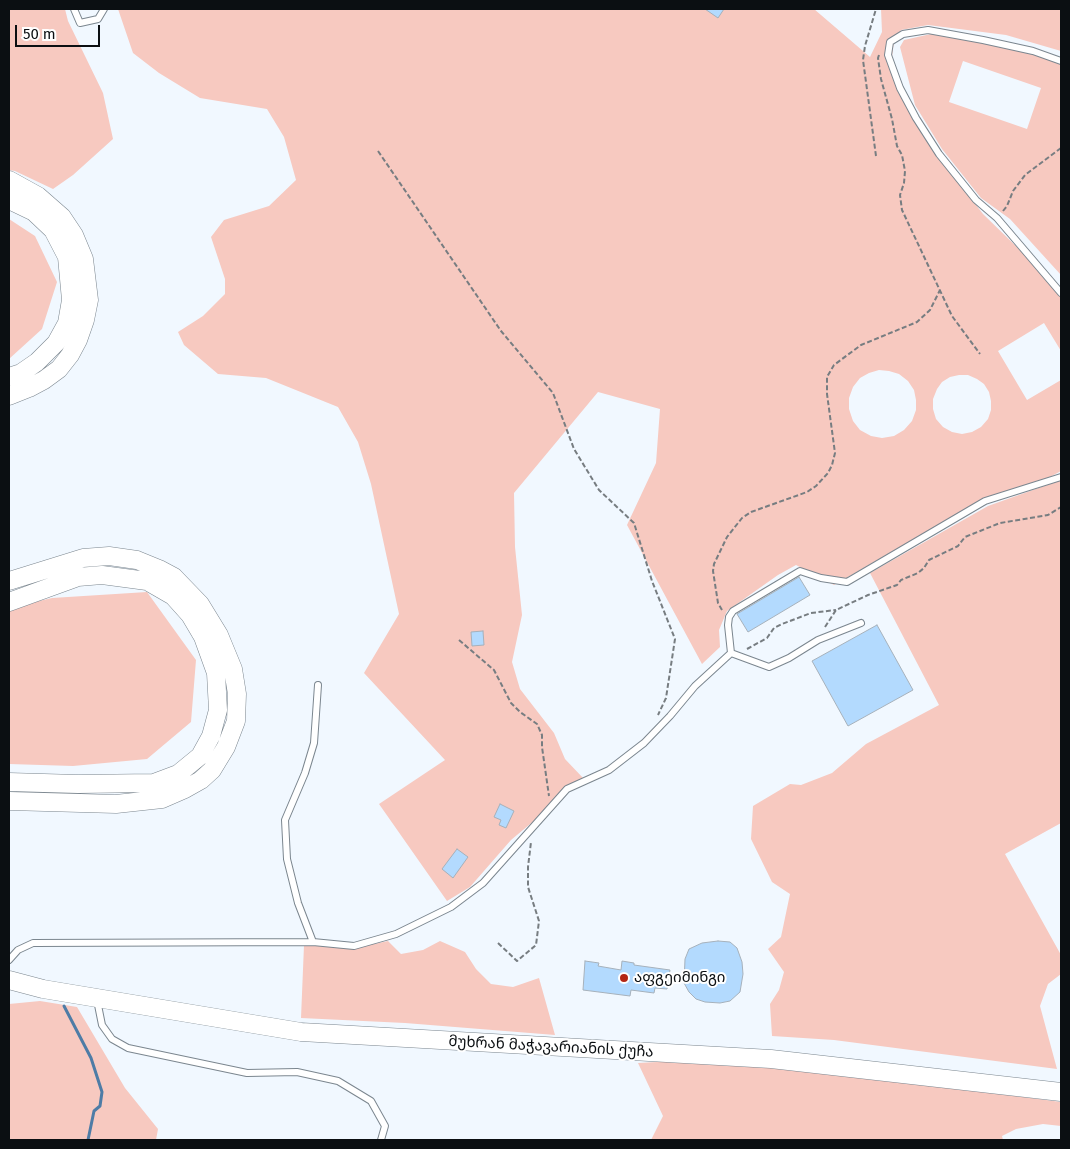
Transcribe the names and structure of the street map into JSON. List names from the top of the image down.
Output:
{
  "streets": {
    "main road": ["მუხრან მაჭავარიანის ქუჩა"]
  },
  "places": ["აფგეიმინგი"],
  "scale_bar": "50 m"
}
